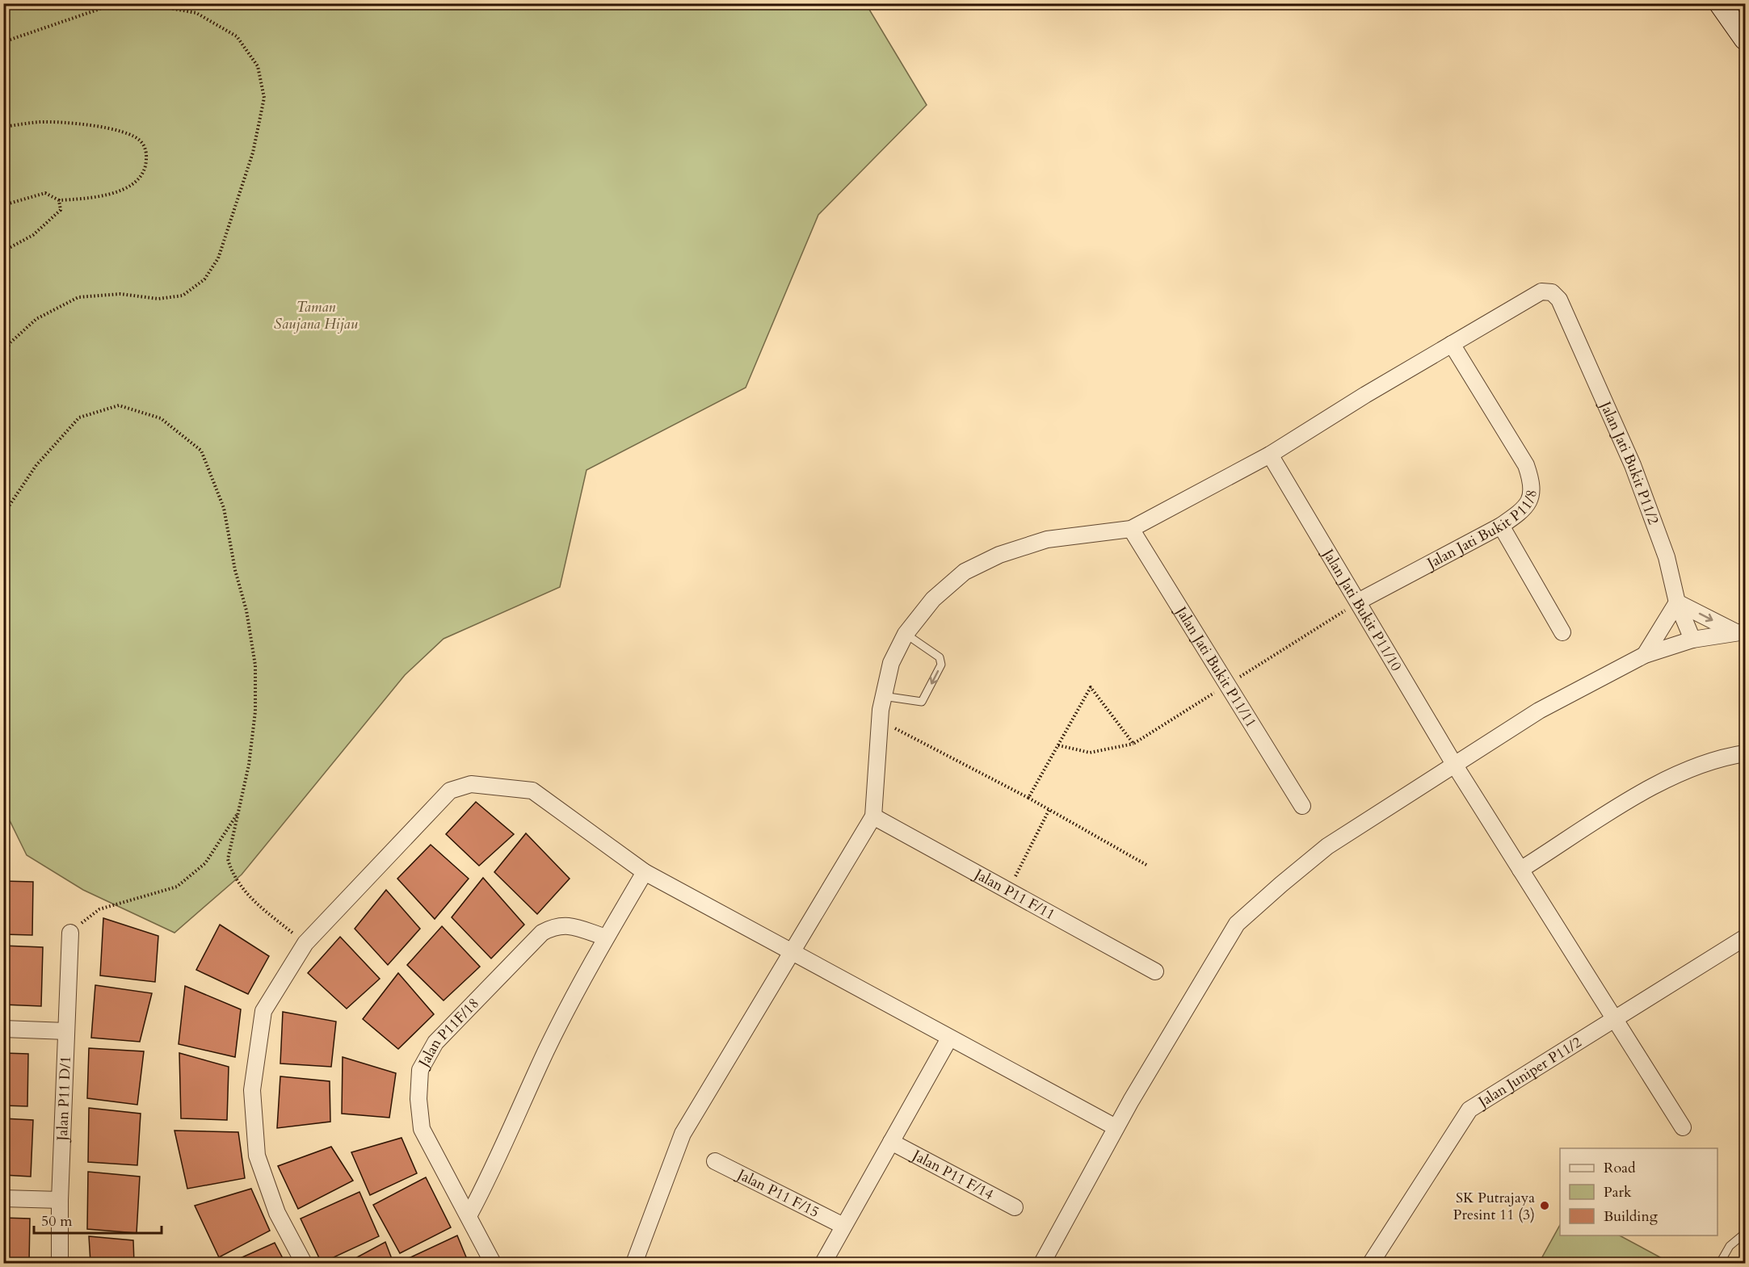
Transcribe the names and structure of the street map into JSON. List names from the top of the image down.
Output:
{
  "streets": {
    "street": [
      "Jalan Jati Bukit P11/2",
      "Jalan Jati Bukit P11/8",
      "Jalan Jati Bukit P11/10",
      "Jalan Jati Bukit P11/11",
      "Jalan P11 F/11",
      "Jalan P11F/18",
      "Jalan Juniper P11/2",
      "Jalan P11 D/1",
      "Jalan P11 F/14",
      "Jalan P11 F/15"
    ]
  },
  "crossings": [
    ["Jalan Jati Bukit P11/2", "Jalan Jati Bukit P11/8"],
    ["Jalan Jati Bukit P11/8", "Jalan Jati Bukit P11/10"],
    ["Jalan Jati Bukit P11/10", "Jalan Juniper P11/2"]
  ],
  "parks": ["Taman Saujana Hijau"],
  "places": ["SK Putrajaya Presint 11 (3)"],
  "legend": ["Road", "Park", "Building"],
  "scale_bar": "50 m"
}
